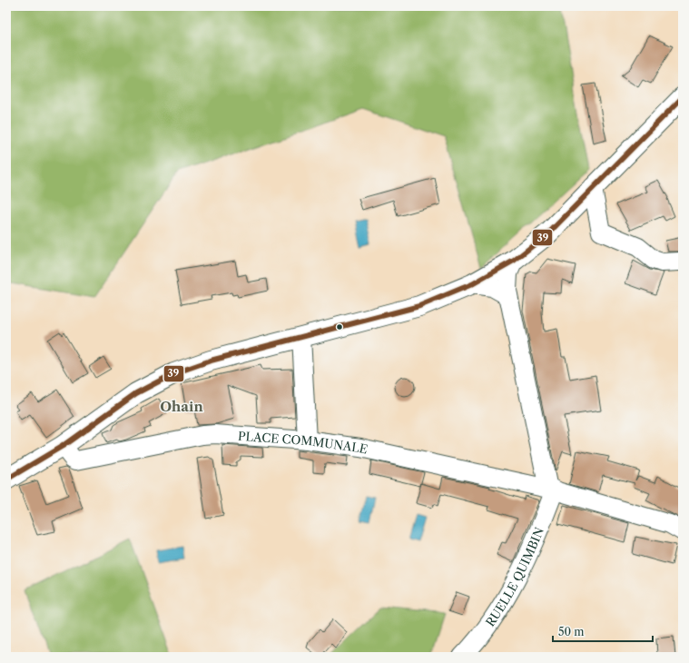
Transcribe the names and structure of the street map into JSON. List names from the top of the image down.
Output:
{
  "streets": {
    "street": ["PLACE COMMUNALE", "RUELLE QUIMBIN"]
  },
  "crossings": [
    ["PLACE COMMUNALE", "RUELLE QUIMBIN"]
  ],
  "districts": ["Ohain"],
  "lines": ["transit line 39"],
  "scale_bar": "50 m"
}
